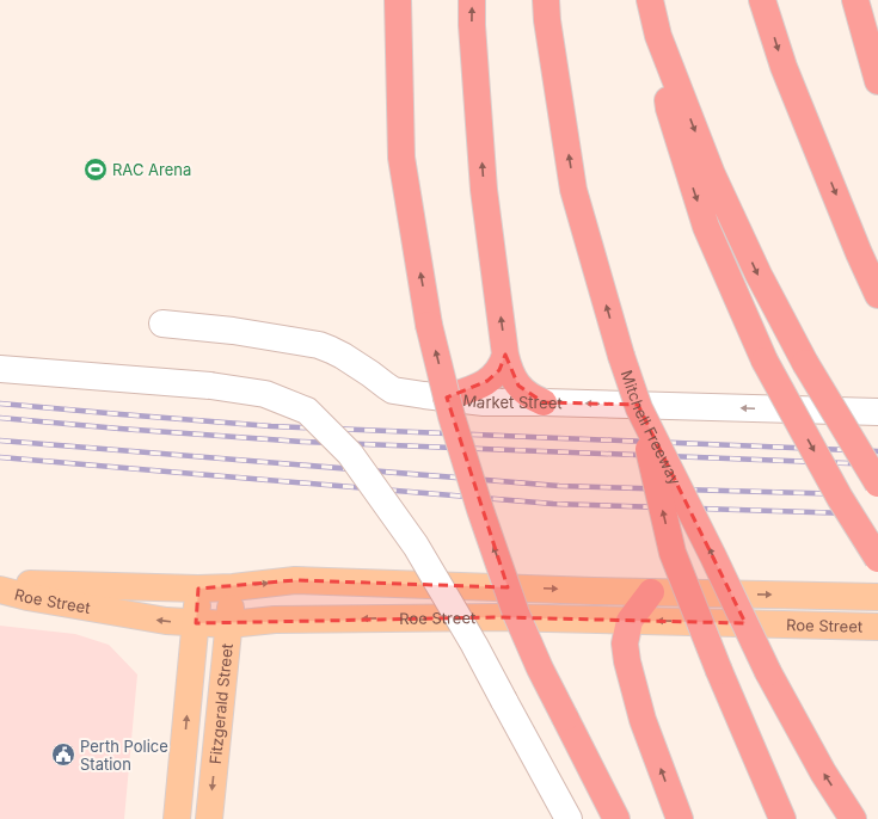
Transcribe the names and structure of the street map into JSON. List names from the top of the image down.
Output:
{
  "streets": {
    "highway": ["Mitchell Freeway"],
    "main road": ["Roe Street", "Fitzgerald Street"],
    "street": ["Market Street"]
  },
  "crossings": [
    ["Roe Street", "Fitzgerald Street"]
  ],
  "one_way": ["Market Street"],
  "places": {
    "sports": ["RAC Arena"],
    "public building": ["Perth Police Station"]
  }
}
